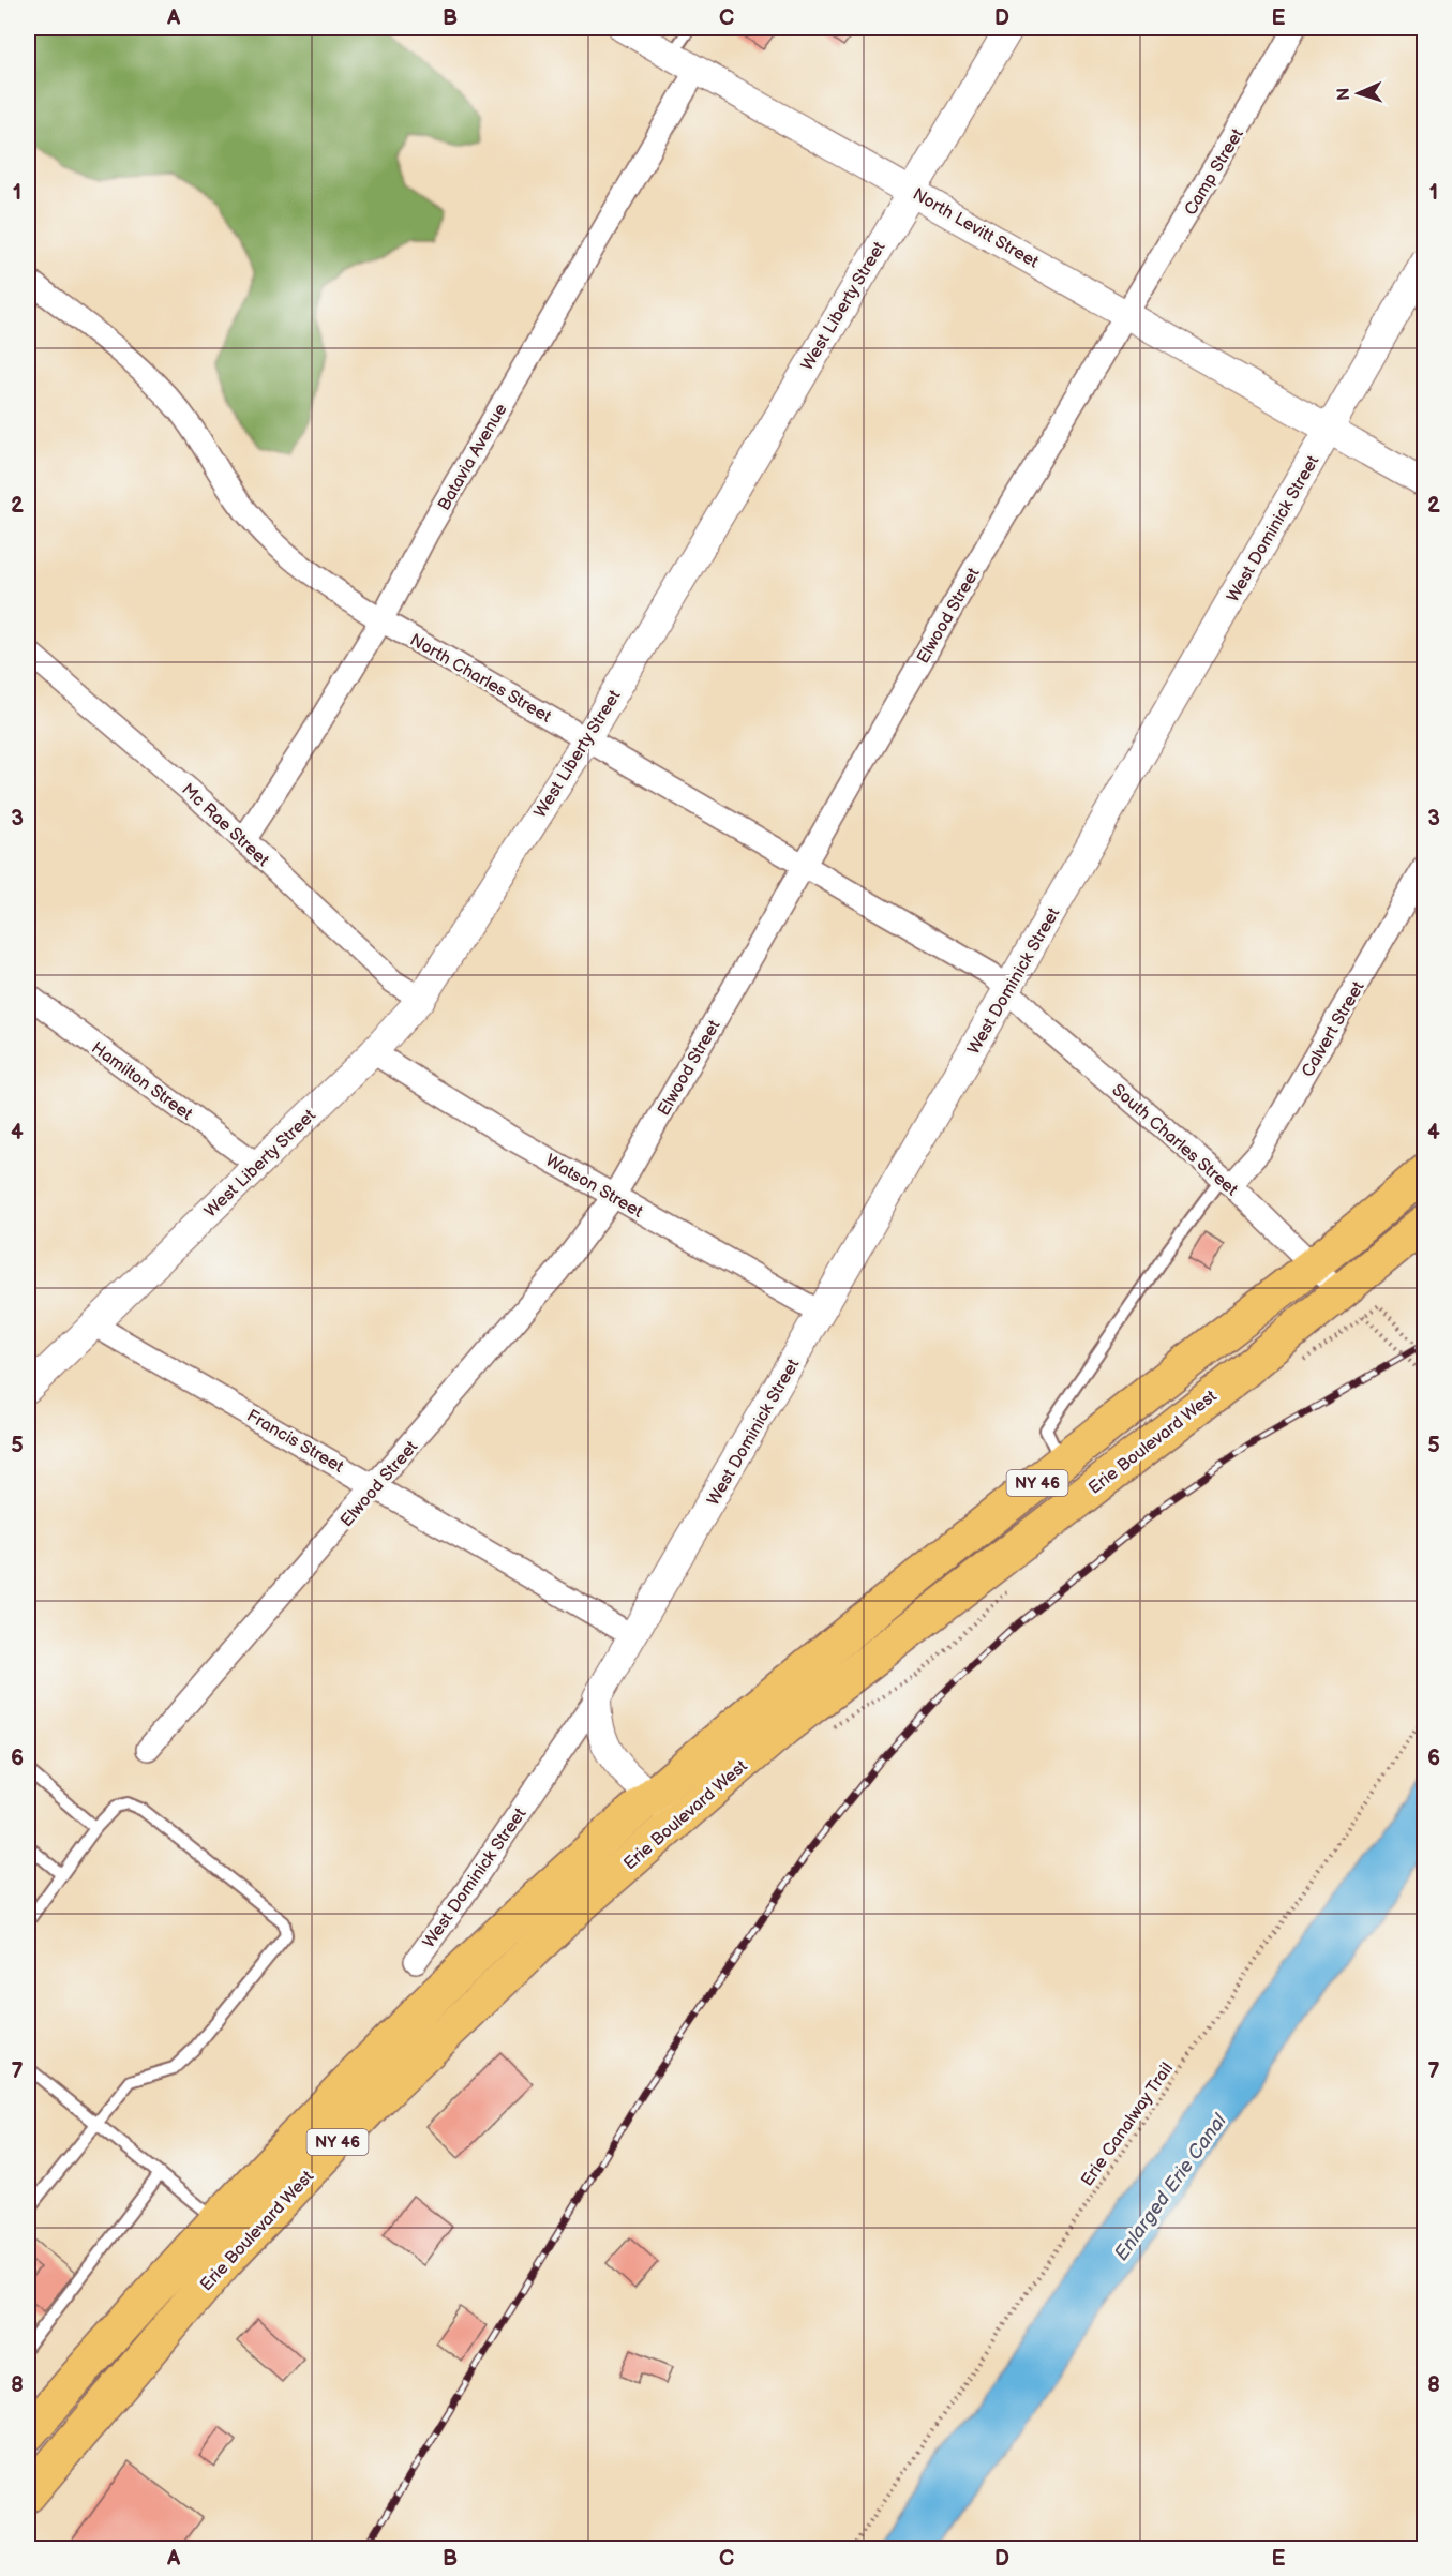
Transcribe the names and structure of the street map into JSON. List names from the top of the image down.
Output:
{
  "streets": {
    "main road": ["Erie Boulevard West", "NY 46"],
    "street": [
      "Camp Street",
      "North Levitt Street",
      "West Liberty Street",
      "Batavia Avenue",
      "West Dominick Street",
      "Elwood Street",
      "North Charles Street",
      "Mc Rae Street",
      "Calvert Street",
      "Hamilton Street",
      "South Charles Street",
      "Watson Street",
      "Francis Street"
    ],
    "path": ["Erie Canalway Trail"]
  },
  "crossings": [
    ["Camp Street", "North Levitt Street"],
    ["Camp Street", "Elwood Street"],
    ["North Levitt Street", "West Liberty Street"],
    ["North Levitt Street", "Batavia Avenue"],
    ["North Levitt Street", "West Dominick Street"],
    ["North Levitt Street", "Elwood Street"],
    ["West Liberty Street", "North Charles Street"],
    ["West Liberty Street", "Mc Rae Street"],
    ["West Liberty Street", "Hamilton Street"],
    ["West Liberty Street", "Watson Street"],
    ["West Liberty Street", "Francis Street"],
    ["Batavia Avenue", "North Charles Street"],
    ["Batavia Avenue", "Mc Rae Street"],
    ["West Dominick Street", "North Charles Street"],
    ["West Dominick Street", "South Charles Street"],
    ["West Dominick Street", "Watson Street"],
    ["West Dominick Street", "Francis Street"],
    ["Elwood Street", "North Charles Street"],
    ["Elwood Street", "Watson Street"],
    ["Elwood Street", "Francis Street"],
    ["North Charles Street", "South Charles Street"],
    ["Calvert Street", "South Charles Street"],
    ["South Charles Street", "Erie Boulevard West"]
  ],
  "water": ["Enlarged Erie Canal"],
  "north": "left",
  "grid": {
    "columns": [
      "A",
      "B",
      "C",
      "D",
      "E"
    ],
    "rows": [
      "1",
      "2",
      "3",
      "4",
      "5",
      "6",
      "7",
      "8"
    ]
  }
}
